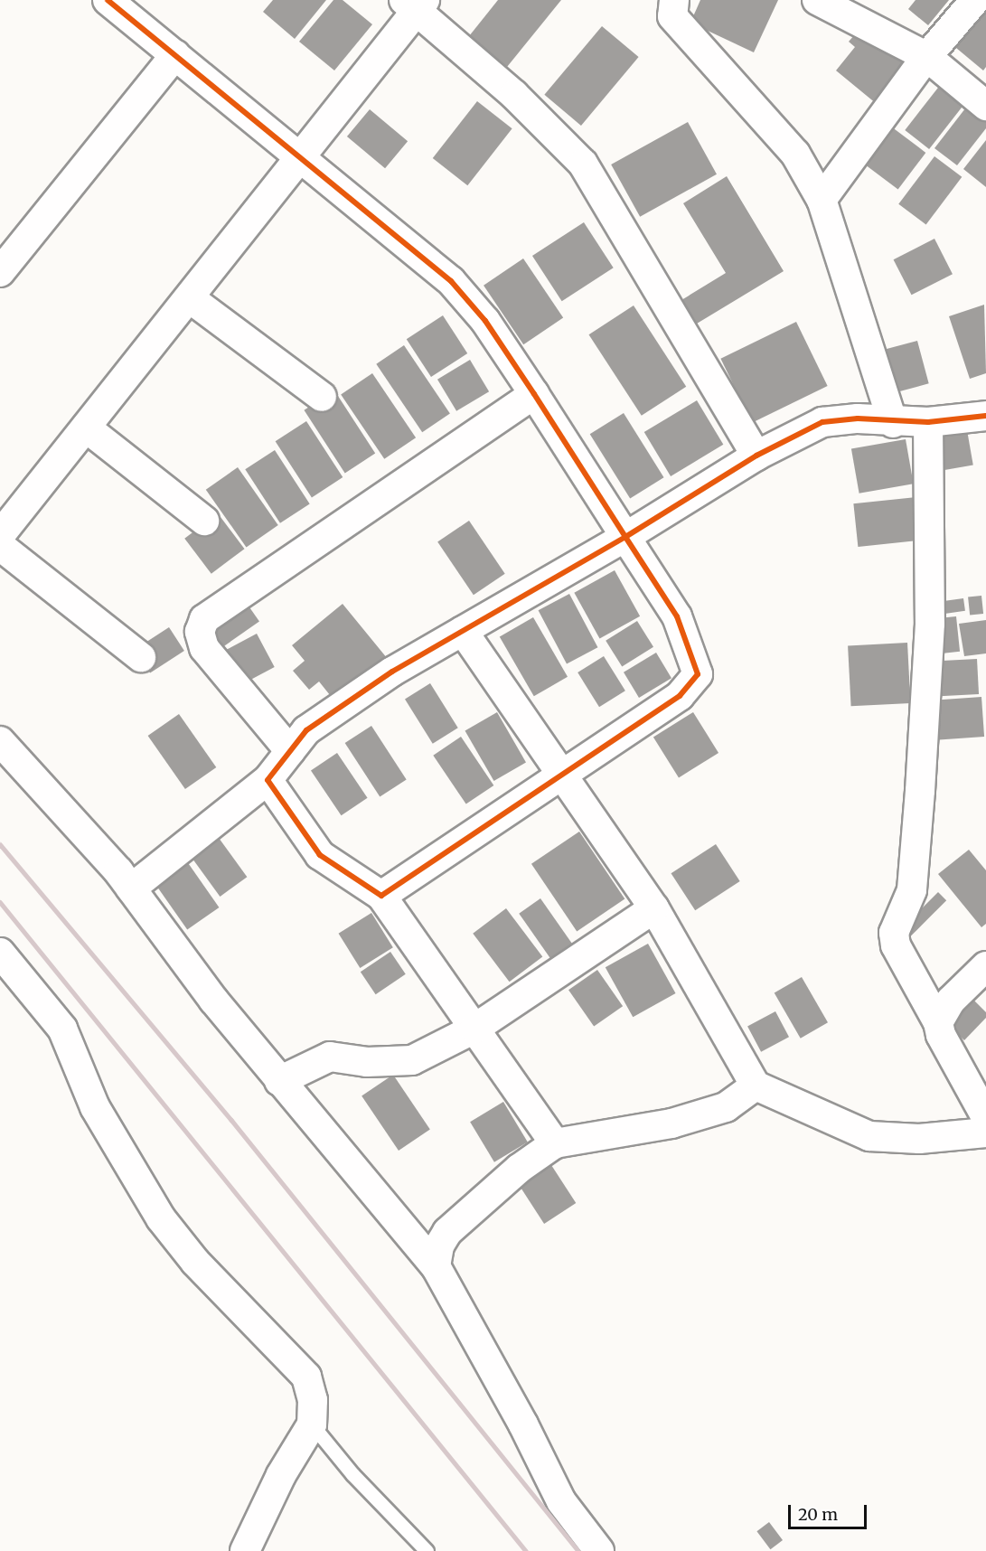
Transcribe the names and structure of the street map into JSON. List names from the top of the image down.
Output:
{
  "scale_bar": "20 m"
}
